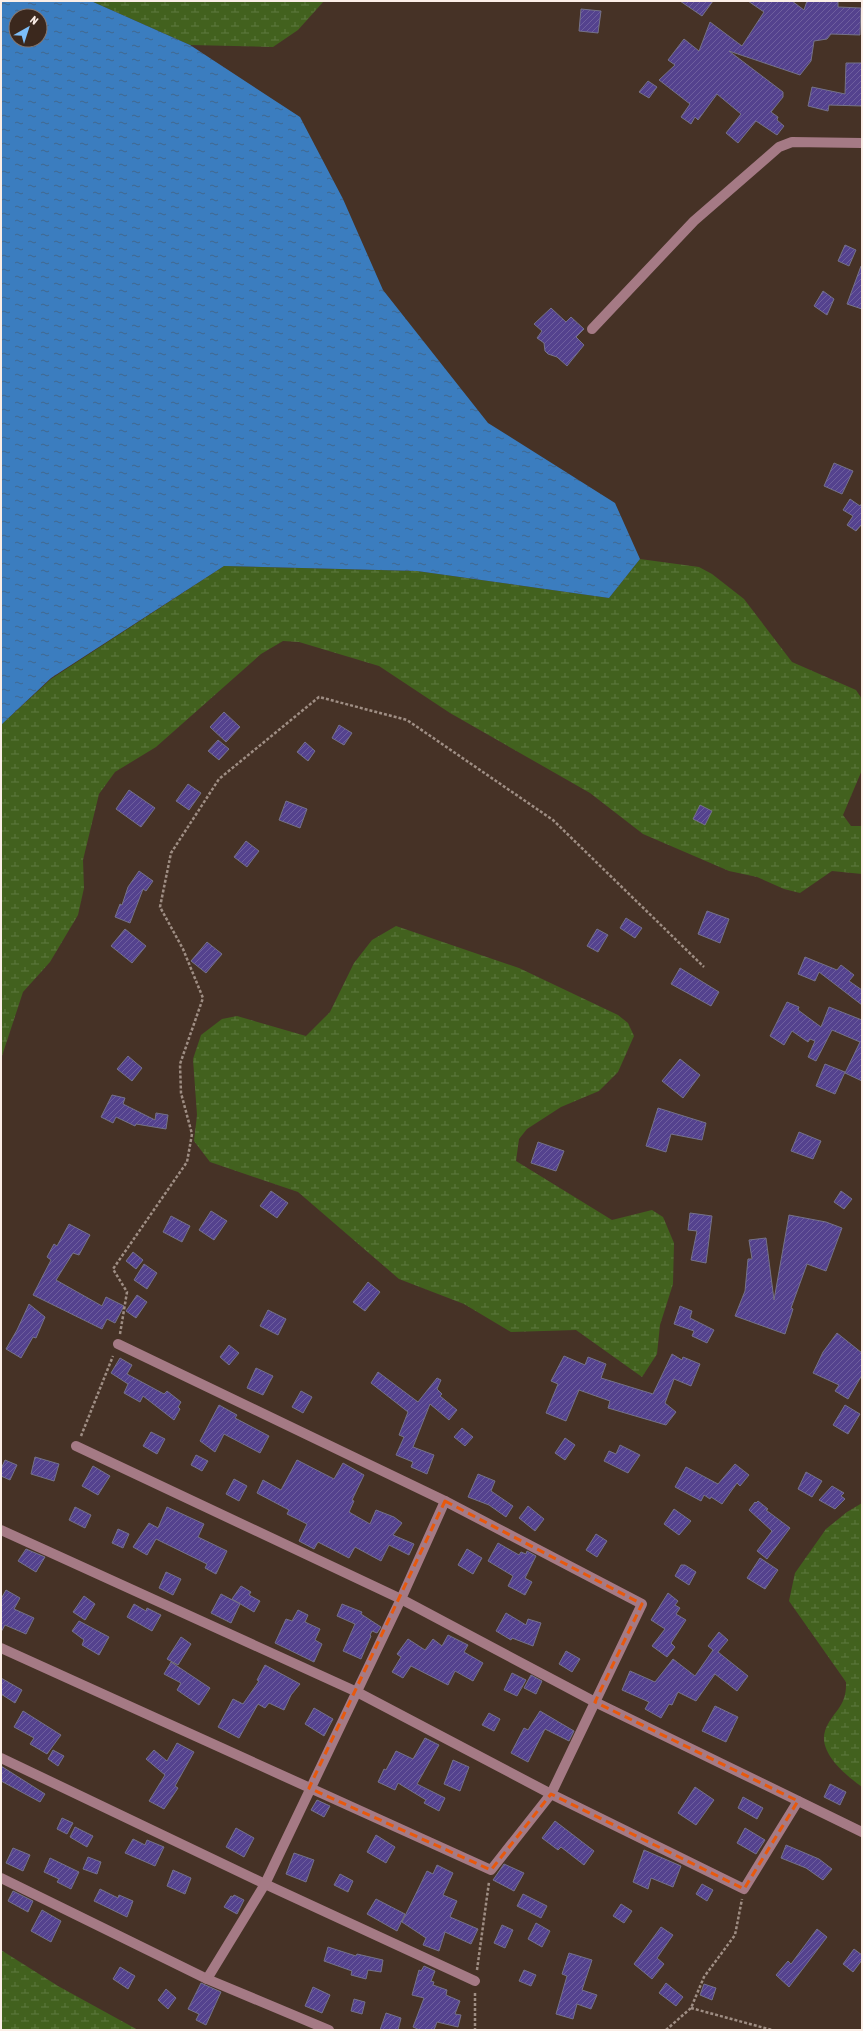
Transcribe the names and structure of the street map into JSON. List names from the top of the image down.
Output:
{
  "north": "top right"
}
